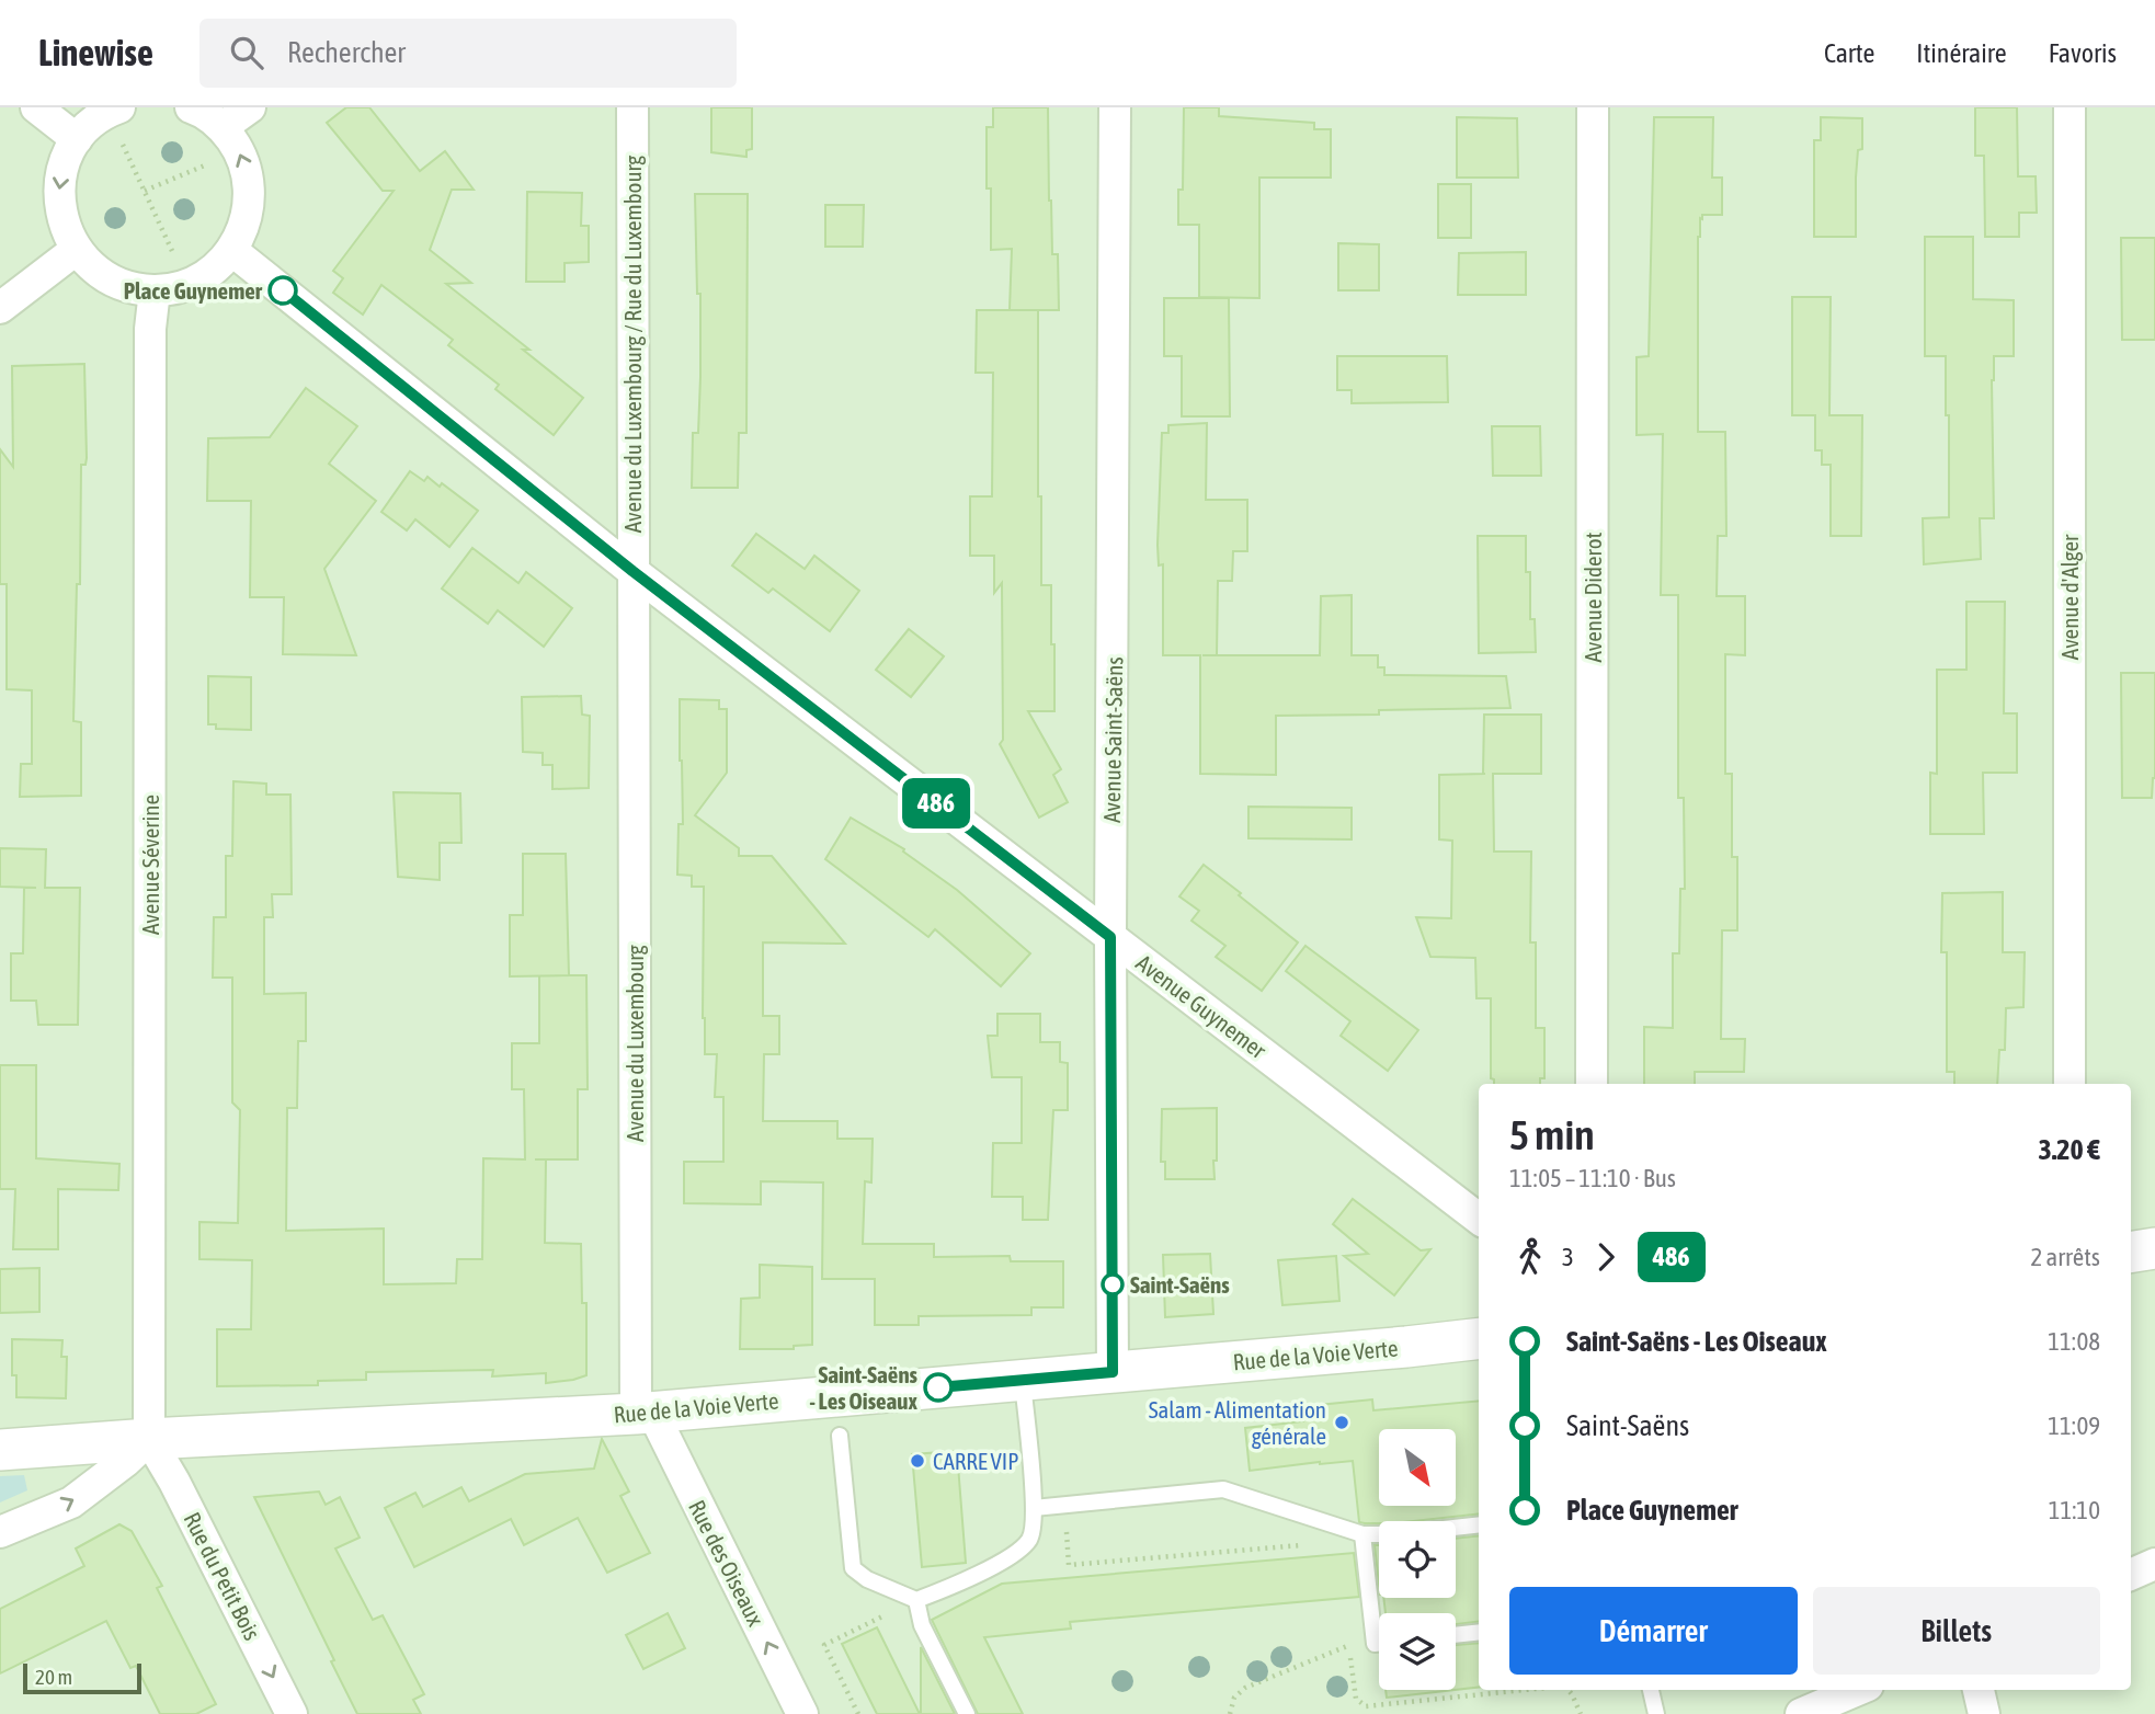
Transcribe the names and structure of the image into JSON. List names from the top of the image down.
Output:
{
  "streets": {
    "street": [
      "Avenue du Luxembourg / Rue du Luxembourg",
      "Avenue Diderot",
      "Avenue d'Alger",
      "Avenue Saint-Saëns",
      "Avenue Séverine",
      "Avenue Guynemer",
      "Avenue du Luxembourg",
      "Rue de la Voie Verte",
      "Rue des Oiseaux",
      "Rue du Petit Bois"
    ]
  },
  "crossings": [
    ["Avenue du Luxembourg / Rue du Luxembourg", "Avenue Guynemer"],
    ["Avenue du Luxembourg / Rue du Luxembourg", "Avenue du Luxembourg"],
    ["Avenue Saint-Saëns", "Avenue Guynemer"],
    ["Avenue Saint-Saëns", "Rue de la Voie Verte"],
    ["Avenue Séverine", "Rue de la Voie Verte"],
    ["Avenue Séverine", "Rue du Petit Bois"],
    ["Avenue du Luxembourg", "Rue de la Voie Verte"],
    ["Avenue du Luxembourg", "Rue des Oiseaux"],
    ["Rue de la Voie Verte", "Rue des Oiseaux"],
    ["Rue de la Voie Verte", "Rue du Petit Bois"]
  ],
  "one_way": ["Rue des Oiseaux", "Rue du Petit Bois"],
  "places": [
    "Place Guynemer",
    "Saint-Saëns",
    "Saint-Saëns - Les Oiseaux",
    "Salam - Alimentation générale",
    "CARRE VIP"
  ],
  "lines": ["bus line 486"],
  "scale_bar": "20 m",
  "north": "bottom right",
  "page": {
    "header": "Linewise",
    "search": "Rechercher",
    "nav": ["Carte", "Itinéraire", "Favoris"],
    "on_map": "486",
    "heading": ["5 min", "11:05 – 11:10 · Bus", "3.20 €"],
    "legs": ["3", "486", "2 arrêts"],
    "list": [
      {
        "name": "Saint-Saëns - Les Oiseaux",
        "value": "11:08"
      },
      {
        "name": "Saint-Saëns",
        "value": "11:09"
      },
      {
        "name": "Place Guynemer",
        "value": "11:10"
      }
    ],
    "buttons": ["Démarrer", "Billets"],
    "scale": "20 m"
  }
}
